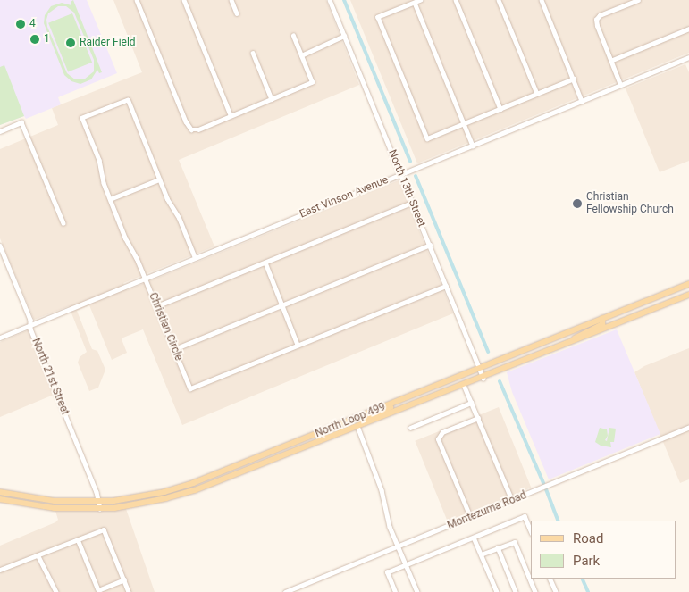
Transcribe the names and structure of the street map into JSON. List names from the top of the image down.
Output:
{
  "streets": {
    "main road": ["North Loop 499"],
    "street": [
      "North 13th Street",
      "East Vinson Avenue",
      "Christian Circle",
      "North 21st Street",
      "Montezuma Road"
    ]
  },
  "crossings": [
    ["North 13th Street", "East Vinson Avenue"],
    ["North 13th Street", "Christian Circle"],
    ["North 13th Street", "North Loop 499"],
    ["East Vinson Avenue", "Christian Circle"],
    ["East Vinson Avenue", "North 21st Street"],
    ["North 21st Street", "North Loop 499"]
  ],
  "places": [
    "4",
    "1",
    "Raider Field",
    "Christian Fellowship Church"
  ],
  "legend": ["Road", "Park"]
}
